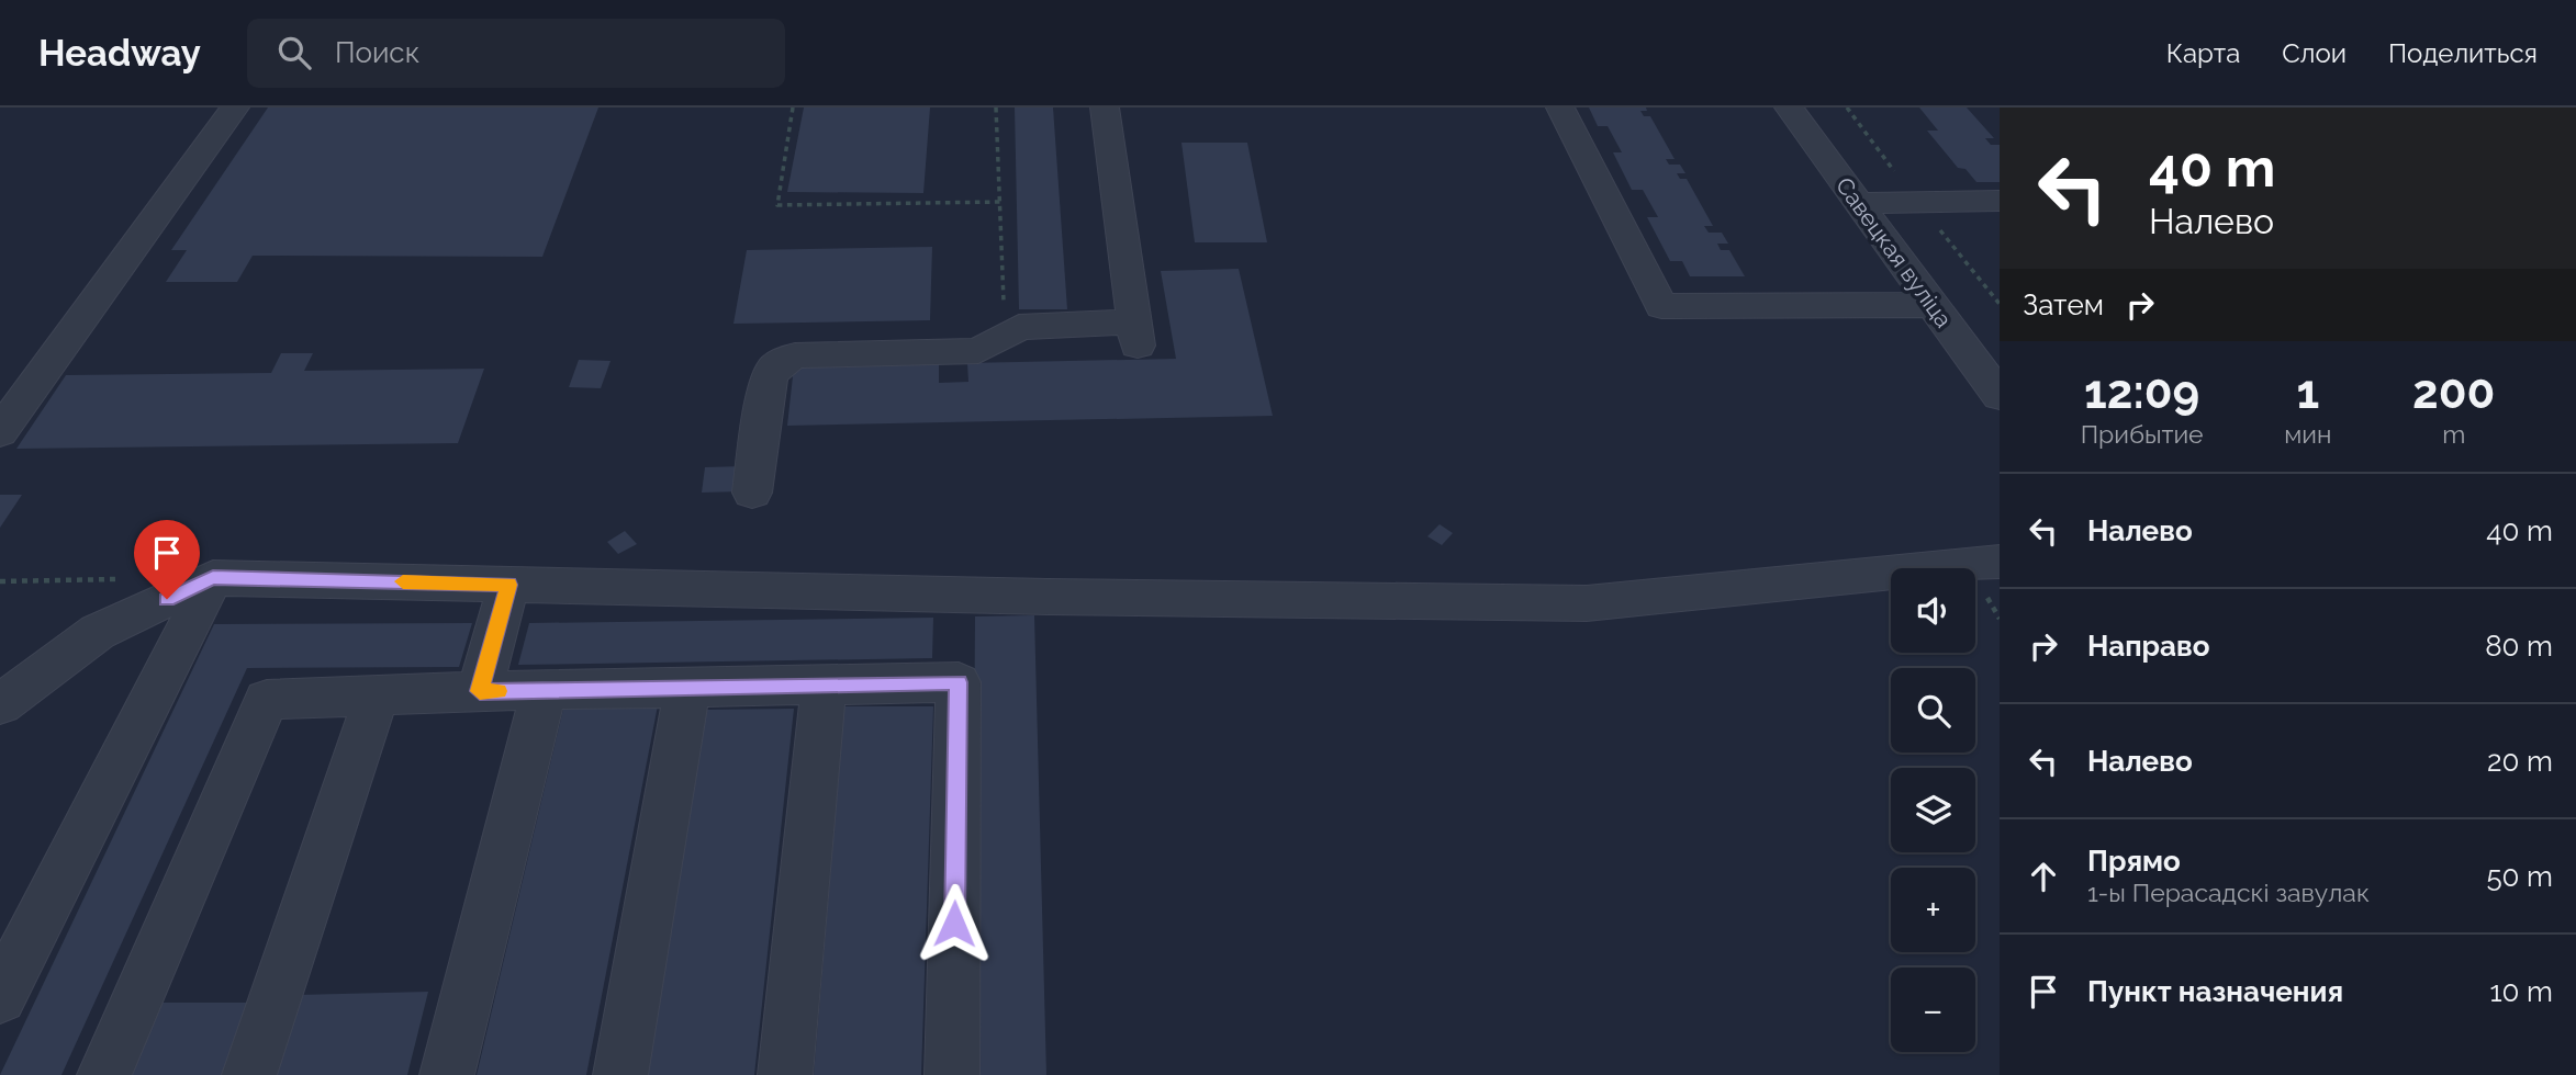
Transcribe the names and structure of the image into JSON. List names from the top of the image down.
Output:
{
  "streets": {
    "street": ["Савецкая вуліца"]
  },
  "page": {
    "header": "Headway",
    "search": "Поиск",
    "nav": ["Карта", "Слои", "Поделиться"],
    "turn": ["40 m", "Налево"],
    "then": "Затем",
    "eta": [
      "12:09",
      "Прибытие",
      "1",
      "мин",
      "200",
      "m"
    ],
    "list": [
      {
        "name": "Налево",
        "value": "40 m"
      },
      {
        "name": "Направо",
        "value": "80 m"
      },
      {
        "name": "Налево",
        "value": "20 m"
      },
      {
        "name": "Прямо",
        "note": "1-ы Перасадскі завулак",
        "value": "50 m"
      },
      {
        "name": "Пункт назначения",
        "value": "10 m"
      }
    ],
    "map_buttons": ["+", "−"]
  }
}
